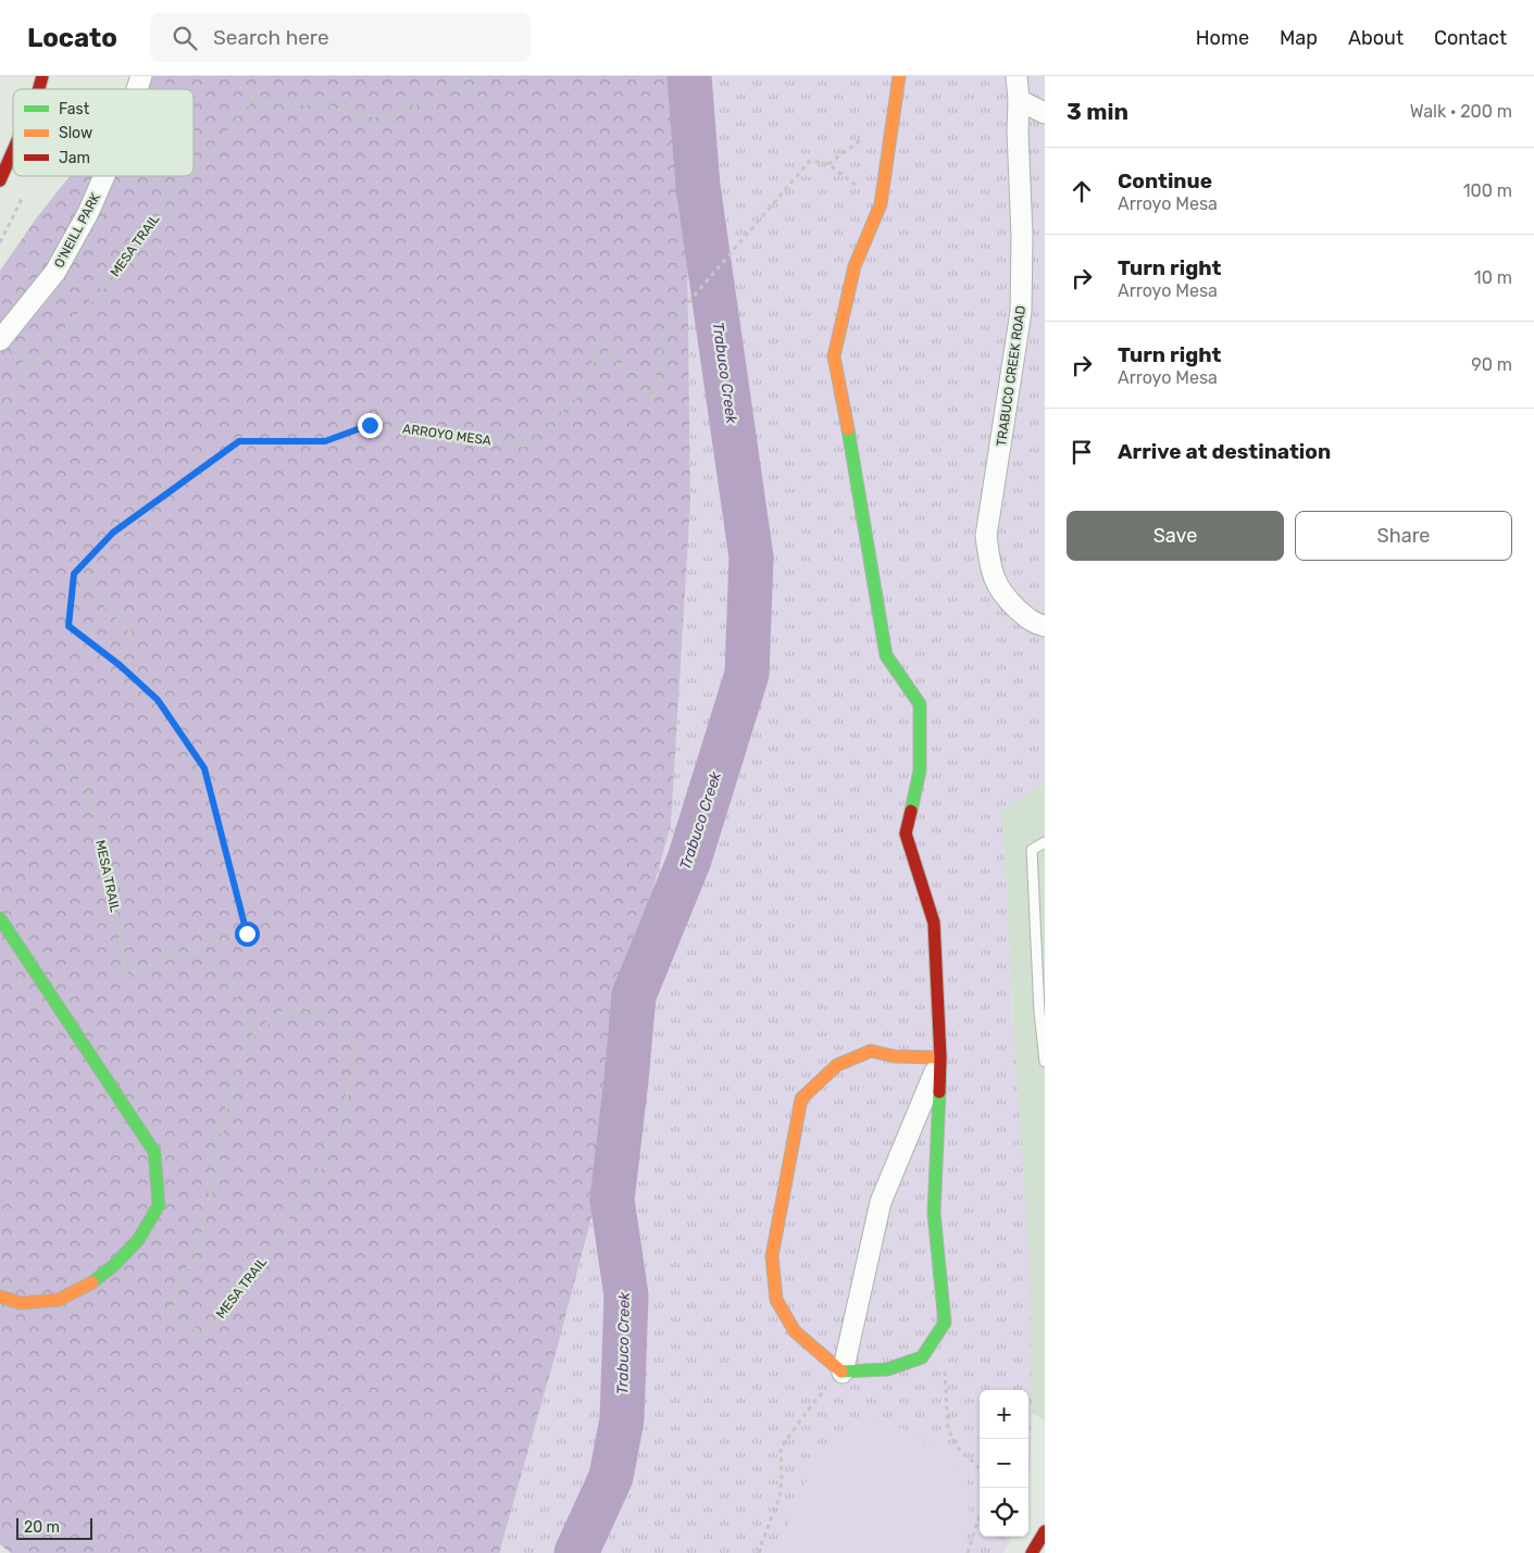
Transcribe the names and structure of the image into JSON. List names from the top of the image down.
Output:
{
  "streets": {
    "street": ["O'NEILL PARK", "TRABUCO CREEK ROAD"],
    "path": ["MESA TRAIL", "ARROYO MESA"]
  },
  "water": ["Trabuco Creek"],
  "legend": ["Fast", "Slow", "Jam"],
  "scale_bar": "20 m",
  "page": {
    "header": "Locato",
    "search": "Search here",
    "nav": [
      "Home",
      "Map",
      "About",
      "Contact"
    ],
    "heading": ["3 min", "Walk · 200 m"],
    "list": [
      ["Continue", "Arroyo Mesa", "100 m"],
      ["Turn right", "Arroyo Mesa", "10 m"],
      ["Turn right", "Arroyo Mesa", "90 m"],
      "Arrive at destination"
    ],
    "buttons": ["Save", "Share"],
    "map_buttons": ["+", "−"],
    "scale": "20 m"
  }
}
